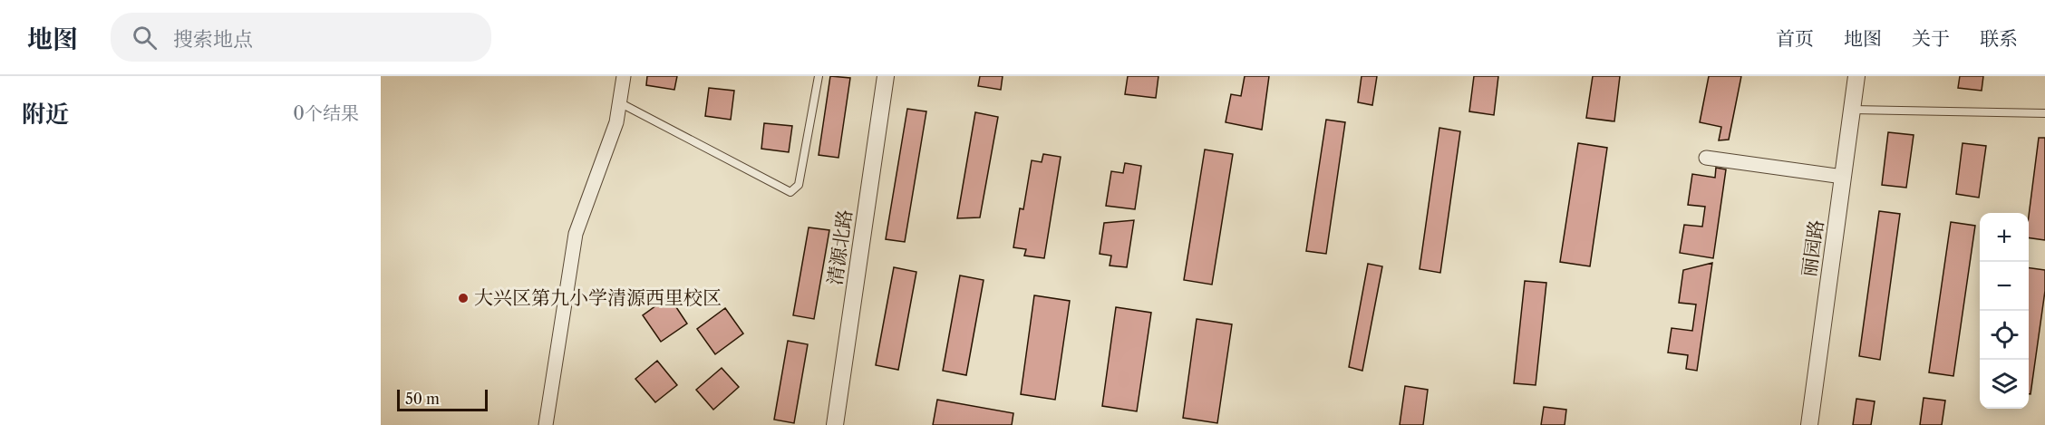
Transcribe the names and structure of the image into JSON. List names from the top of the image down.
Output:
{
  "streets": {
    "street": ["清源北路", "丽园路"]
  },
  "places": ["大兴区第九小学清源西里校区"],
  "scale_bar": "50 m",
  "page": {
    "header": "地图",
    "search": "搜索地点",
    "nav": [
      "首页",
      "地图",
      "关于",
      "联系"
    ],
    "heading": ["附近", "0个结果"],
    "map_buttons": ["+", "−"],
    "scale": "50 m"
  }
}
